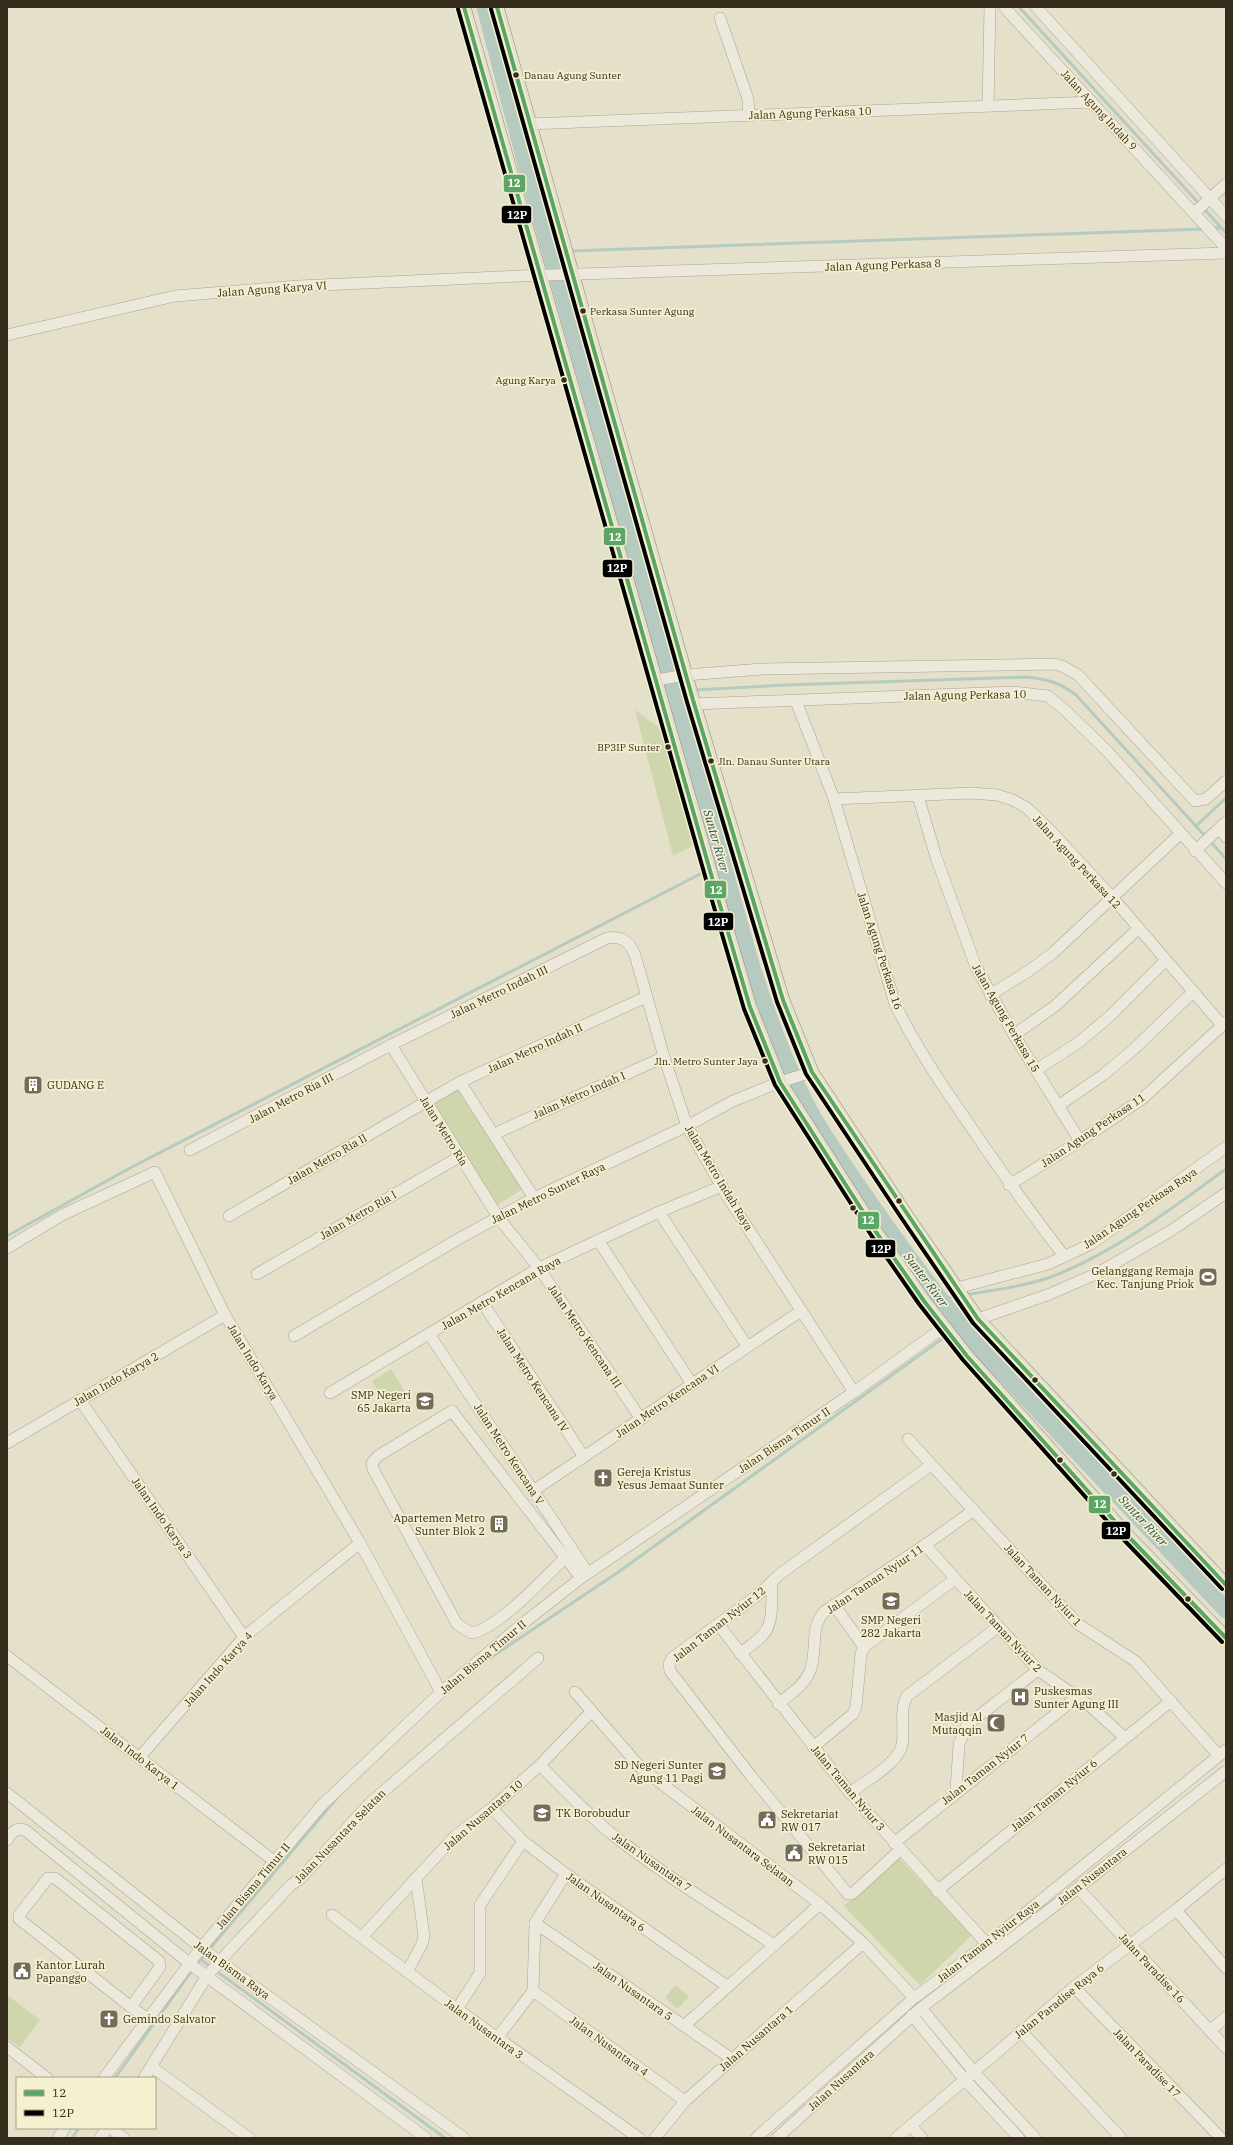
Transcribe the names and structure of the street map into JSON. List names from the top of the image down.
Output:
{
  "streets": {
    "street": [
      "Jalan Agung Indah 9",
      "Jalan Agung Perkasa 10",
      "Jalan Agung Perkasa 8",
      "Jalan Agung Karya VI",
      "Jalan Agung Perkasa 12",
      "Jalan Agung Perkasa 16",
      "Jalan Metro Indah III",
      "Jalan Agung Perkasa 15",
      "Jalan Metro Indah II",
      "Jalan Metro Indah I",
      "Jalan Metro Ria III",
      "Jalan Agung Perkasa 11",
      "Jalan Metro Ria",
      "Jalan Metro Ria II",
      "Jalan Metro Indah Raya",
      "Jalan Metro Sunter Raya",
      "Jalan Agung Perkasa Raya",
      "Jalan Metro Ria I",
      "Jalan Metro Kencana Raya",
      "Jalan Metro Kencana III",
      "Jalan Indo Karya",
      "Jalan Indo Karya 2",
      "Jalan Metro Kencana IV",
      "Jalan Metro Kencana VI",
      "Jalan Bisma Timur II",
      "Jalan Metro Kencana V",
      "Jalan Indo Karya 3",
      "Jalan Taman Nyiur 11",
      "Jalan Taman Nyiur 1",
      "Jalan Taman Nyiur 12",
      "Jalan Taman Nyiur 2",
      "Jalan Indo Karya 4",
      "Jalan Indo Karya 1",
      "Jalan Taman Nyiur 7",
      "Jalan Taman Nyiur 3",
      "Jalan Taman Nyiur 6",
      "Jalan Nusantara 10",
      "Jalan Nusantara Selatan",
      "Jalan Nusantara 7",
      "Jalan Nusantara",
      "Jalan Nusantara 6",
      "Jalan Taman Nyiur Raya",
      "Jalan Paradise 16",
      "Jalan Bisma Raya",
      "Jalan Nusantara 5",
      "Jalan Paradise Raya 6",
      "Jalan Nusantara 3",
      "Jalan Nusantara 1",
      "Jalan Nusantara 4",
      "Jalan Paradise 17"
    ]
  },
  "crossings": [
    ["Jalan Agung Indah 9", "Jalan Agung Perkasa 10"],
    ["Jalan Agung Perkasa 10", "Jalan Agung Perkasa 16"],
    ["Jalan Agung Perkasa 8", "Jalan Agung Karya VI"],
    ["Jalan Agung Perkasa 12", "Jalan Agung Perkasa 16"],
    ["Jalan Agung Perkasa 12", "Jalan Agung Perkasa 15"],
    ["Jalan Agung Perkasa 12", "Jalan Agung Perkasa 11"],
    ["Jalan Agung Perkasa 16", "Jalan Agung Perkasa 11"],
    ["Jalan Agung Perkasa 16", "Jalan Agung Perkasa Raya"],
    ["Jalan Metro Indah III", "Jalan Metro Ria III"],
    ["Jalan Metro Indah III", "Jalan Metro Ria"],
    ["Jalan Metro Indah III", "Jalan Metro Indah Raya"],
    ["Jalan Agung Perkasa 15", "Jalan Agung Perkasa 11"],
    ["Jalan Metro Indah II", "Jalan Metro Ria"],
    ["Jalan Metro Indah II", "Jalan Metro Ria II"],
    ["Jalan Metro Indah II", "Jalan Metro Indah Raya"],
    ["Jalan Metro Indah I", "Jalan Metro Indah Raya"],
    ["Jalan Metro Ria III", "Jalan Metro Ria"],
    ["Jalan Metro Ria", "Jalan Metro Ria II"],
    ["Jalan Metro Ria", "Jalan Metro Sunter Raya"],
    ["Jalan Metro Ria", "Jalan Metro Ria I"],
    ["Jalan Metro Ria", "Jalan Metro Kencana III"],
    ["Jalan Metro Indah Raya", "Jalan Metro Sunter Raya"],
    ["Jalan Metro Indah Raya", "Jalan Metro Kencana Raya"],
    ["Jalan Metro Indah Raya", "Jalan Metro Kencana VI"],
    ["Jalan Metro Indah Raya", "Jalan Bisma Timur II"],
    ["Jalan Metro Sunter Raya", "Jalan Metro Kencana III"],
    ["Jalan Metro Kencana Raya", "Jalan Metro Kencana III"],
    ["Jalan Metro Kencana Raya", "Jalan Metro Kencana IV"],
    ["Jalan Metro Kencana Raya", "Jalan Metro Kencana V"],
    ["Jalan Metro Kencana III", "Jalan Metro Kencana VI"],
    ["Jalan Indo Karya", "Jalan Indo Karya 2"],
    ["Jalan Indo Karya", "Jalan Bisma Timur II"],
    ["Jalan Indo Karya", "Jalan Indo Karya 4"],
    ["Jalan Indo Karya 2", "Jalan Indo Karya 3"],
    ["Jalan Metro Kencana IV", "Jalan Metro Kencana VI"],
    ["Jalan Metro Kencana VI", "Jalan Metro Kencana V"],
    ["Jalan Bisma Timur II", "Jalan Metro Kencana V"],
    ["Jalan Bisma Timur II", "Jalan Indo Karya 1"],
    ["Jalan Bisma Timur II", "Jalan Bisma Raya"],
    ["Jalan Indo Karya 3", "Jalan Indo Karya 4"],
    ["Jalan Taman Nyiur 11", "Jalan Taman Nyiur 1"],
    ["Jalan Taman Nyiur 11", "Jalan Taman Nyiur 2"],
    ["Jalan Taman Nyiur 11", "Jalan Taman Nyiur 3"],
    ["Jalan Taman Nyiur 1", "Jalan Taman Nyiur 12"],
    ["Jalan Taman Nyiur 1", "Jalan Taman Nyiur 6"],
    ["Jalan Taman Nyiur 1", "Jalan Taman Nyiur Raya"],
    ["Jalan Taman Nyiur 12", "Jalan Taman Nyiur 7"],
    ["Jalan Taman Nyiur 12", "Jalan Taman Nyiur 3"],
    ["Jalan Taman Nyiur 2", "Jalan Taman Nyiur 7"],
    ["Jalan Taman Nyiur 2", "Jalan Taman Nyiur 6"],
    ["Jalan Indo Karya 4", "Jalan Indo Karya 1"],
    ["Jalan Taman Nyiur 7", "Jalan Taman Nyiur 3"],
    ["Jalan Taman Nyiur 3", "Jalan Taman Nyiur 6"],
    ["Jalan Taman Nyiur 3", "Jalan Taman Nyiur Raya"],
    ["Jalan Nusantara 10", "Jalan Nusantara Selatan"],
    ["Jalan Nusantara 10", "Jalan Nusantara 7"],
    ["Jalan Nusantara 10", "Jalan Nusantara 6"],
    ["Jalan Nusantara 10", "Jalan Nusantara 3"],
    ["Jalan Nusantara Selatan", "Jalan Taman Nyiur Raya"],
    ["Jalan Nusantara Selatan", "Jalan Bisma Raya"],
    ["Jalan Nusantara Selatan", "Jalan Nusantara 1"],
    ["Jalan Nusantara", "Jalan Paradise 16"],
    ["Jalan Paradise 16", "Jalan Paradise Raya 6"],
    ["Jalan Nusantara 5", "Jalan Nusantara 1"],
    ["Jalan Paradise Raya 6", "Jalan Paradise 17"],
    ["Jalan Nusantara 1", "Jalan Nusantara 4"]
  ],
  "water": ["Sunter River"],
  "places": {
    "other": [
      "Danau Agung Sunter",
      "Perkasa Sunter Agung",
      "Agung Karya",
      "BP3IP Sunter",
      "Jln. Danau Sunter Utara",
      "Jln. Metro Sunter Jaya"
    ],
    "building": ["GUDANG E", "Apartemen Metro Sunter Blok 2"],
    "sports": ["Gelanggang Remaja Kec. Tanjung Priok"],
    "school or university": [
      "SMP Negeri 65 Jakarta",
      "SMP Negeri 282 Jakarta",
      "SD Negeri Sunter Agung 11 Pagi",
      "TK Borobudur"
    ],
    "church": ["Gereja Kristus Yesus Jemaat Sunter", "Gemindo Salvator"],
    "hospital": ["Puskesmas Sunter Agung III"],
    "mosque": ["Masjid Al Mutaqqin"],
    "public building": ["Sekretariat RW 017", "Sekretariat RW 015", "Kantor Lurah Papanggo"]
  },
  "lines": ["transit line 12", "transit line 12P"],
  "legend": ["12", "12P"]
}
